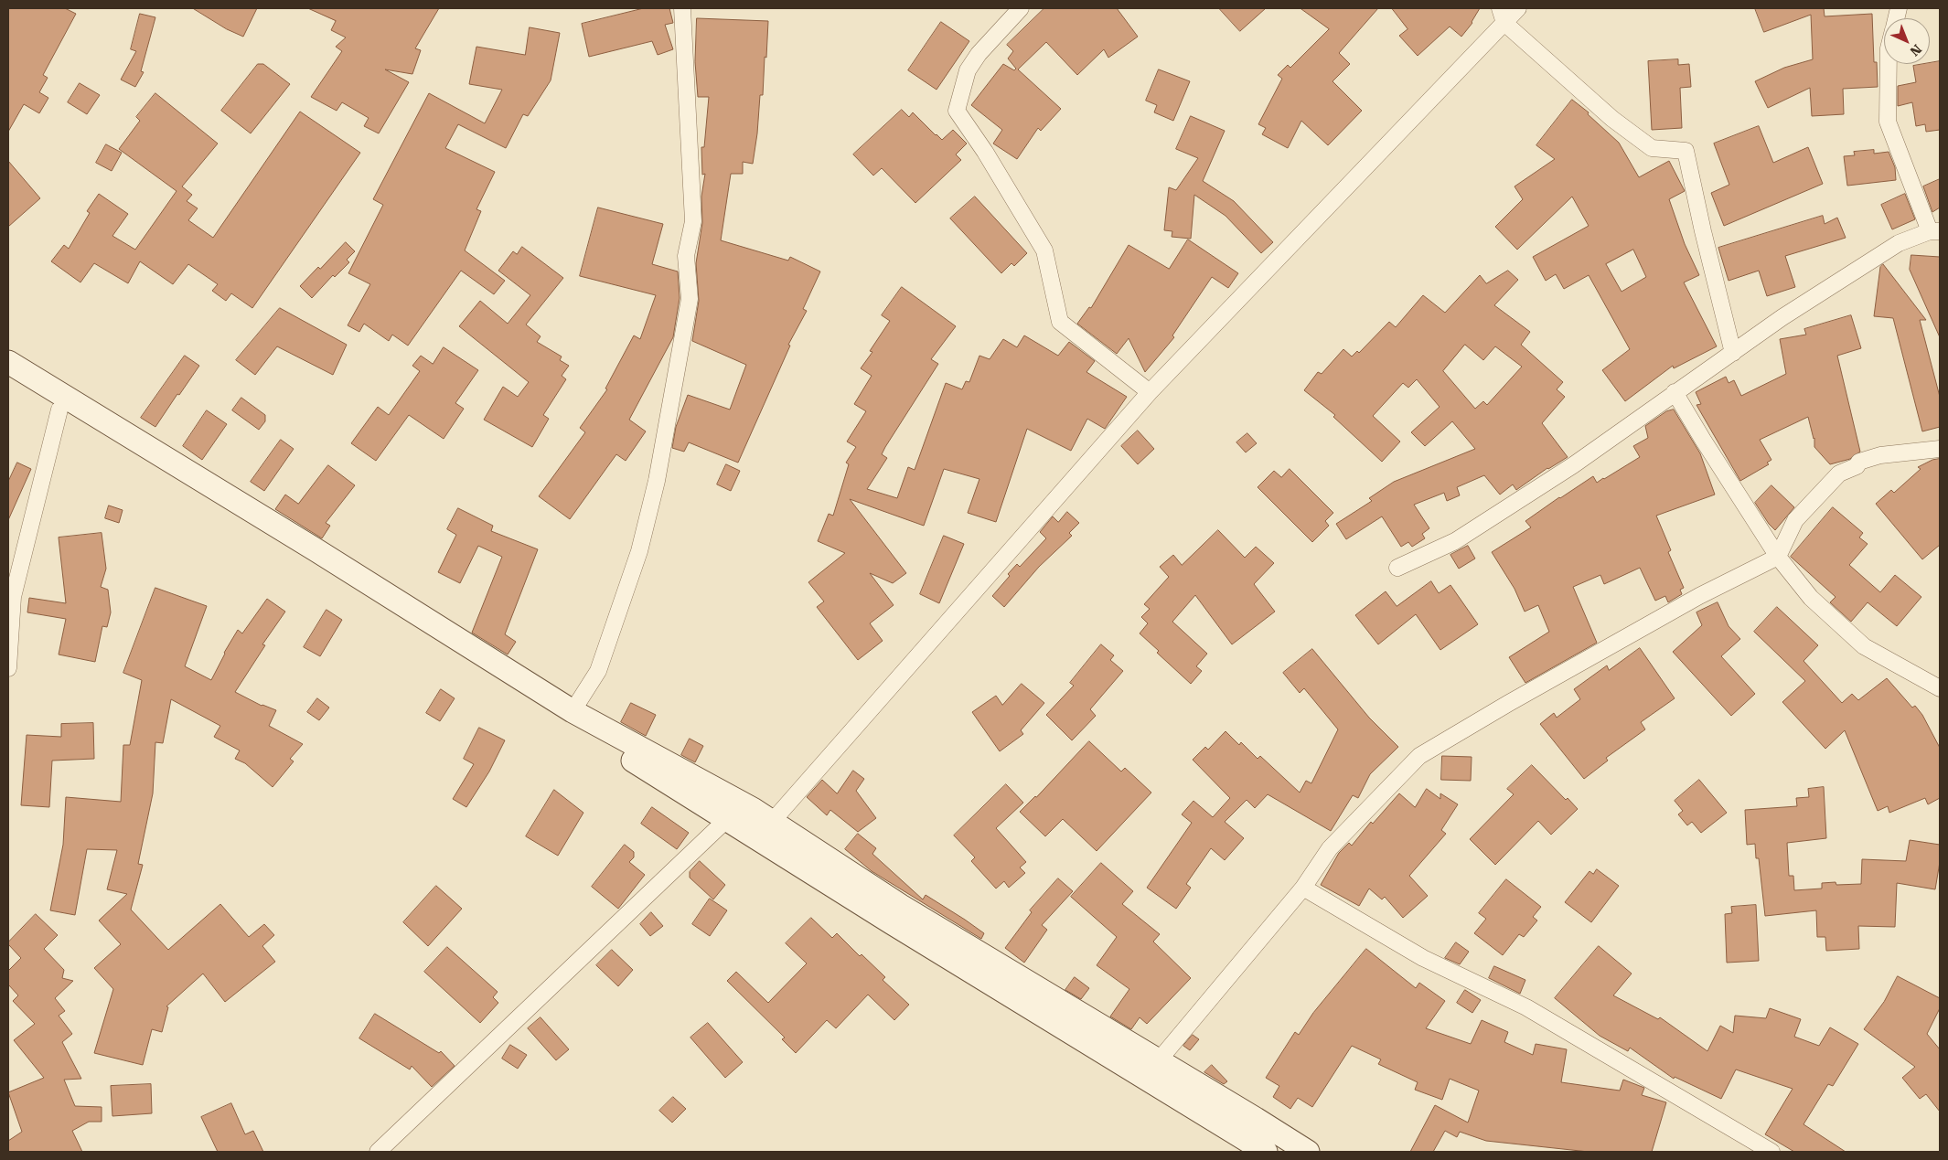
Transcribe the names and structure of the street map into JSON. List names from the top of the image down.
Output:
{
  "north": "bottom right"
}
